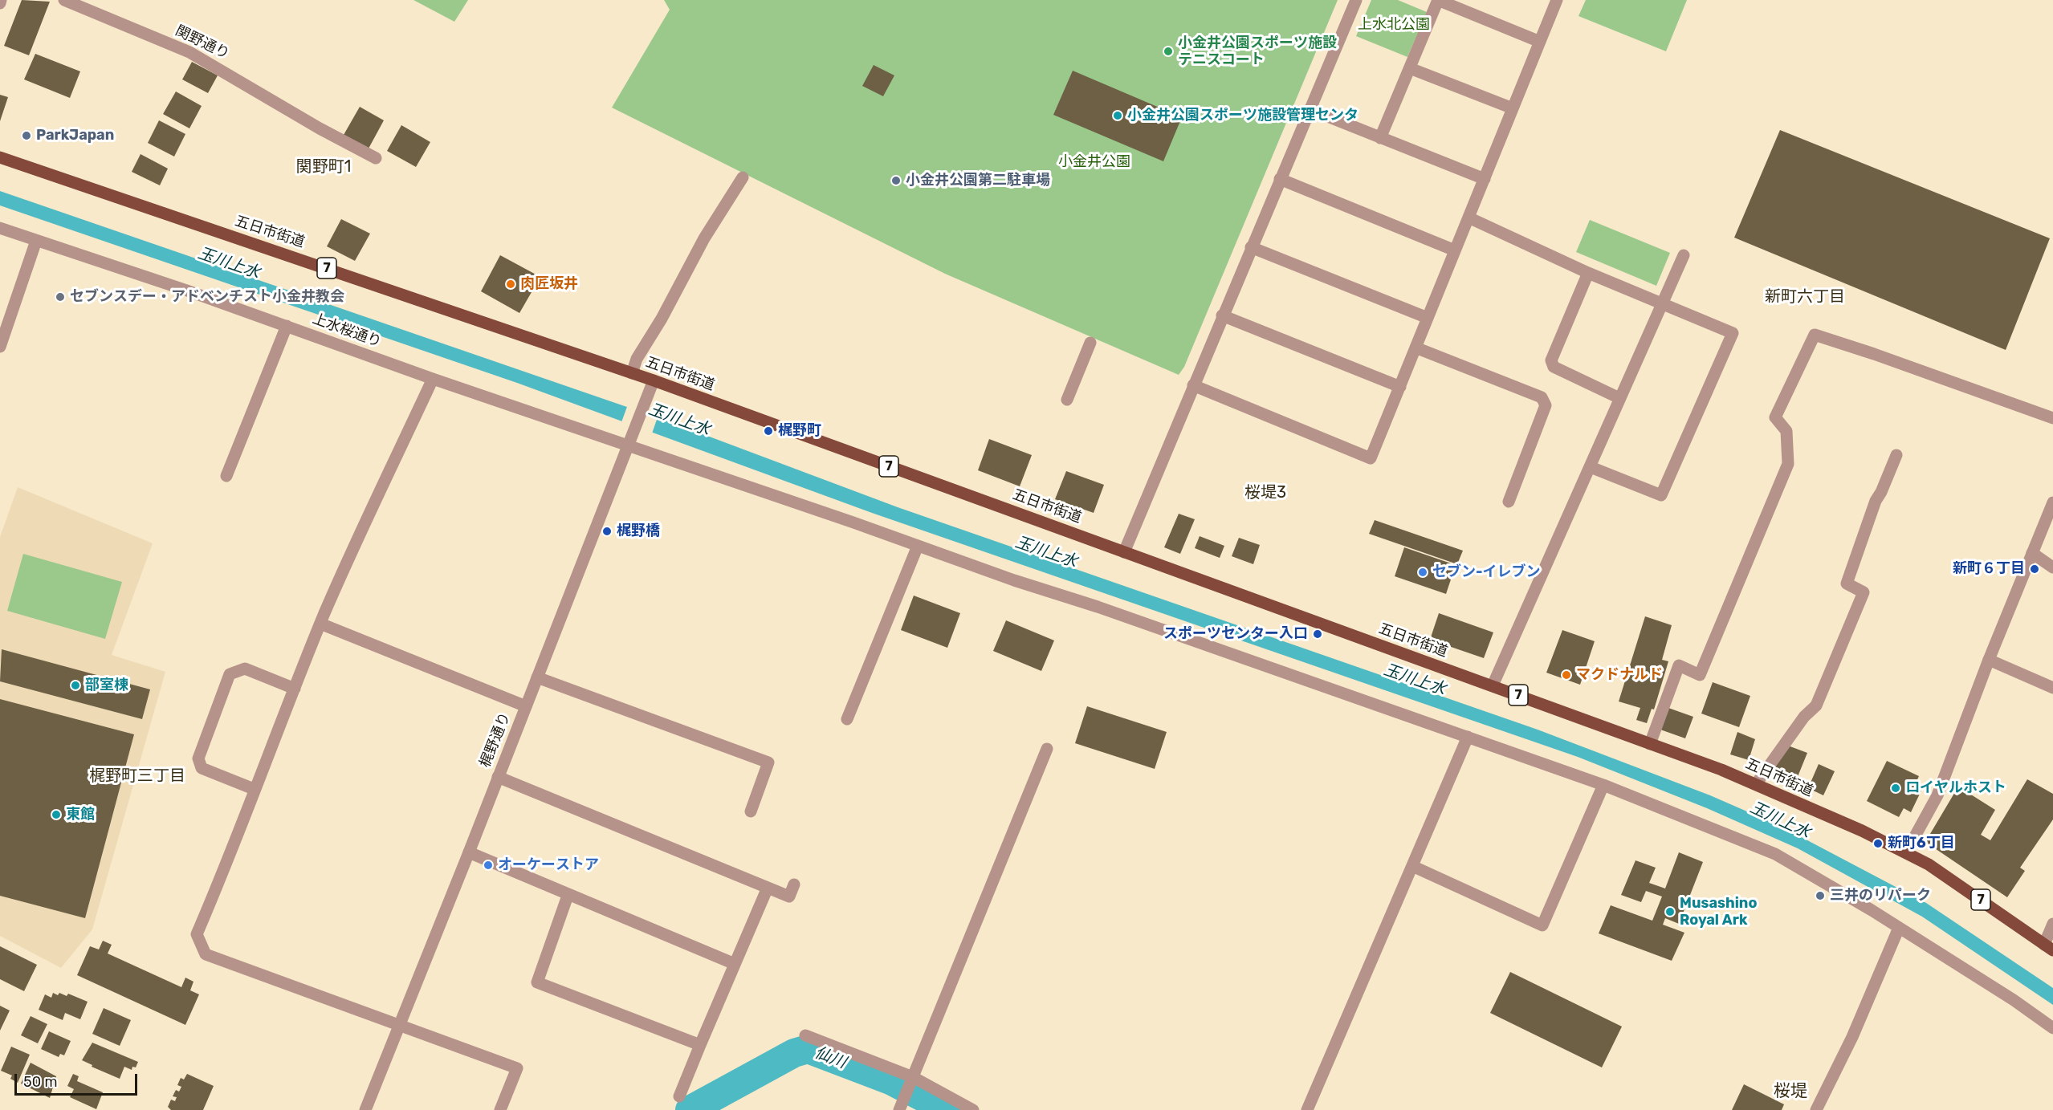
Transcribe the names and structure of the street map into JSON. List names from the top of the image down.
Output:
{
  "streets": {
    "main road": ["五日市街道", "7"],
    "street": ["関野通り", "上水桜通り", "梶野通り"]
  },
  "crossings": [
    ["五日市街道", "梶野通り"],
    ["上水桜通り", "梶野通り"]
  ],
  "districts": [
    "関野町1",
    "新町六丁目",
    "桜堤3",
    "梶野町三丁目",
    "桜堤"
  ],
  "water": ["玉川上水", "仙川"],
  "parks": ["上水北公園", "小金井公園"],
  "places": [
    "小金井公園スポーツ施設 テニスコート",
    "小金井公園スポーツ施設管理センタ",
    "ParkJapan",
    "小金井公園第二駐車場",
    "肉匠坂井",
    "セブンスデー・アドベンチスト小金井教会",
    "梶野町",
    "梶野橋",
    "新町６丁目",
    "セブン-イレブン",
    "スポーツセンター入口",
    "マクドナルド",
    "部室棟",
    "ロイヤルホスト",
    "東館",
    "新町6丁目",
    "オーケーストア",
    "三井のリパーク",
    "Musashino Royal Ark"
  ],
  "scale_bar": "50 m"
}
